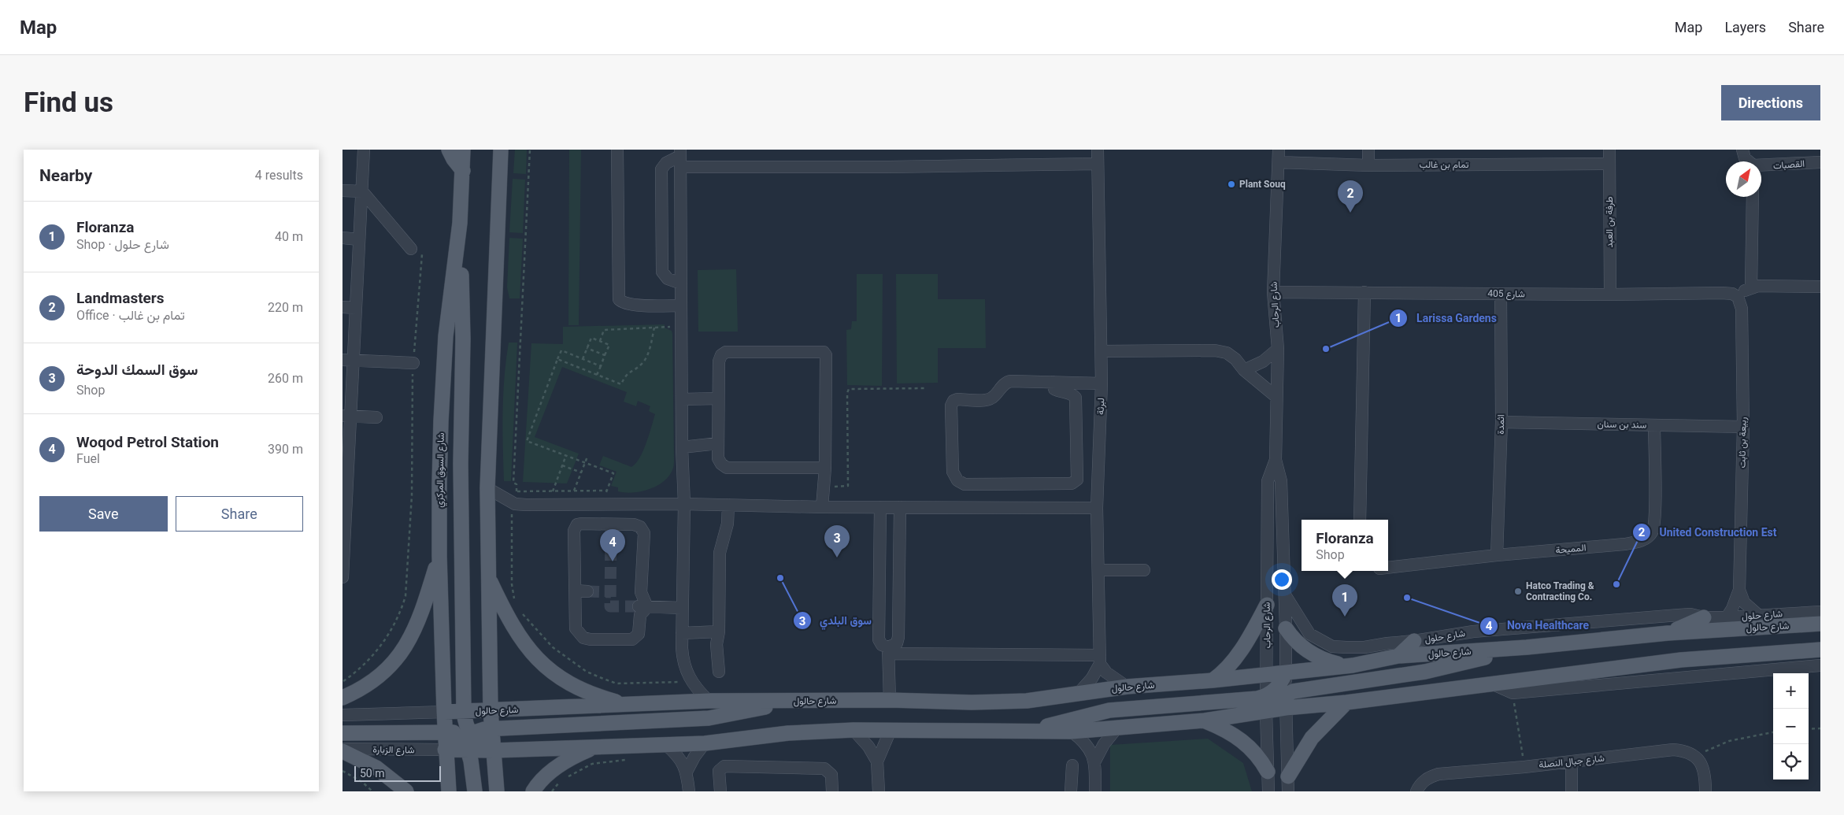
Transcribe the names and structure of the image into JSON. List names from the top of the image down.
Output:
{
  "streets": {
    "main road": ["شارع السوق المركزي", "شارع حالول"],
    "street": [
      "تمام بن غالب",
      "القصبات",
      "طرفة بن العبد",
      "شارع 405",
      "شارع الرحاب",
      "لبرثة",
      "اثمدة",
      "سند بن سنان",
      "ربيعة بن ثابت",
      "المميحة",
      "شارع حلول",
      "شارع الزبارة",
      "شارع جبال النصلة"
    ]
  },
  "crossings": [
    ["تمام بن غالب", "طرفة بن العبد"],
    ["تمام بن غالب", "شارع الرحاب"],
    ["طرفة بن العبد", "شارع 405"],
    ["شارع 405", "شارع الرحاب"],
    ["شارع 405", "اثمدة"],
    ["شارع 405", "ربيعة بن ثابت"],
    ["شارع الرحاب", "شارع حلول"],
    ["شارع الرحاب", "شارع حالول"],
    ["اثمدة", "سند بن سنان"],
    ["اثمدة", "المميحة"],
    ["سند بن سنان", "ربيعة بن ثابت"],
    ["سند بن سنان", "المميحة"],
    ["ربيعة بن ثابت", "شارع حلول"],
    ["شارع السوق المركزي", "شارع حالول"],
    ["شارع السوق المركزي", "شارع الزبارة"]
  ],
  "places": [
    "Plant Souq",
    "Larissa Gardens",
    "سوق البلدي",
    "United Construction Est",
    "Hatco Trading & Contracting Co.",
    "Nova Healthcare"
  ],
  "scale_bar": "50 m",
  "north": "top right",
  "page": {
    "header": "Map",
    "nav": ["Map", "Layers", "Share"],
    "buttons": [
      "Directions",
      ["Save", "Share"]
    ],
    "title": "Find us",
    "heading": ["Nearby", "4 results"],
    "pins": [
      "2",
      "3",
      "4",
      "1"
    ],
    "list": [
      {
        "mark": "1",
        "name": "Floranza",
        "note": "Shop · شارع حلول",
        "value": "40 m"
      },
      {
        "mark": "2",
        "name": "Landmasters",
        "note": "Office · تمام بن غالب",
        "value": "220 m"
      },
      {
        "mark": "3",
        "name": "سوق السمك الدوحة",
        "note": "Shop",
        "value": "260 m"
      },
      {
        "mark": "4",
        "name": "Woqod Petrol Station",
        "note": "Fuel",
        "value": "390 m"
      }
    ],
    "popup": ["Floranza", "Shop"],
    "map_buttons": ["+", "−"],
    "scale": "50 m"
  }
}
